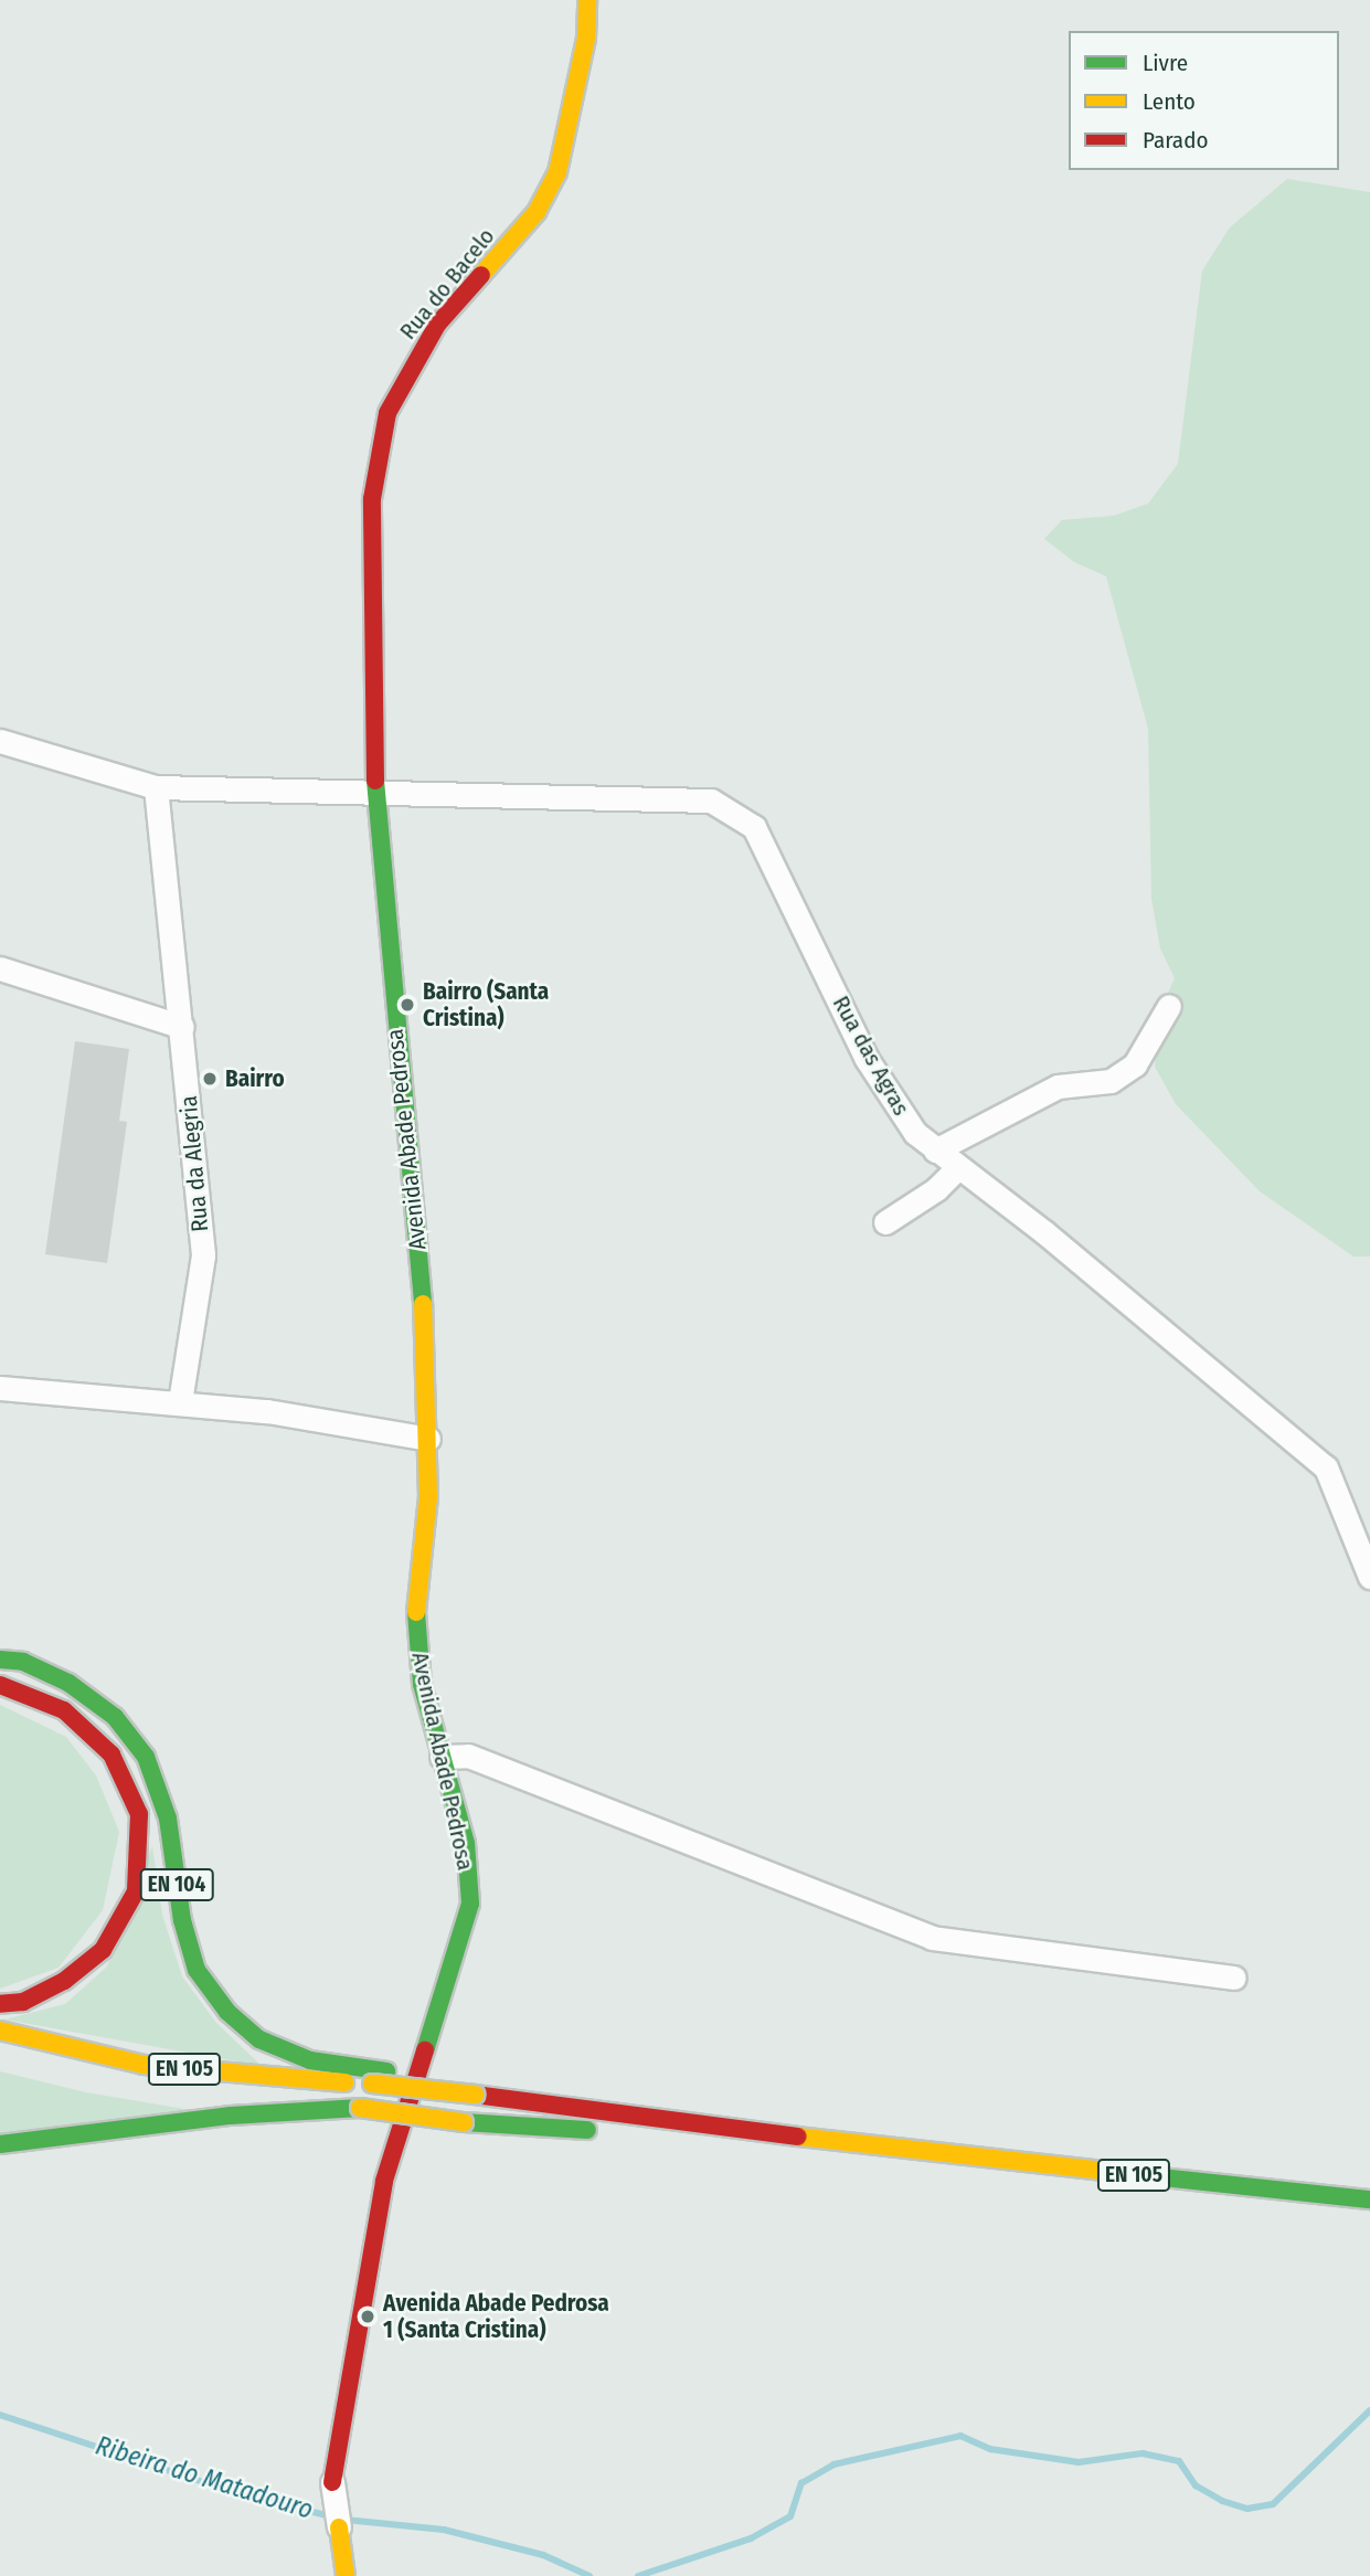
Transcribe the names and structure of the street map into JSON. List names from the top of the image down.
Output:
{
  "streets": {
    "main road": [
      "Rua do Bacelo",
      "Avenida Abade Pedrosa",
      "EN 104",
      "EN 105"
    ],
    "street": ["Rua das Agras", "Rua da Alegria"]
  },
  "crossings": [
    ["Rua do Bacelo", "Rua das Agras"],
    ["Rua do Bacelo", "Avenida Abade Pedrosa"],
    ["Rua das Agras", "Avenida Abade Pedrosa"],
    ["Rua das Agras", "Rua da Alegria"],
    ["EN 104", "EN 105"]
  ],
  "water": ["Ribeira do Matadouro"],
  "places": ["Bairro (Santa Cristina)", "Bairro", "Avenida Abade Pedrosa 1 (Santa Cristina)"],
  "legend": ["Livre", "Lento", "Parado"]
}
